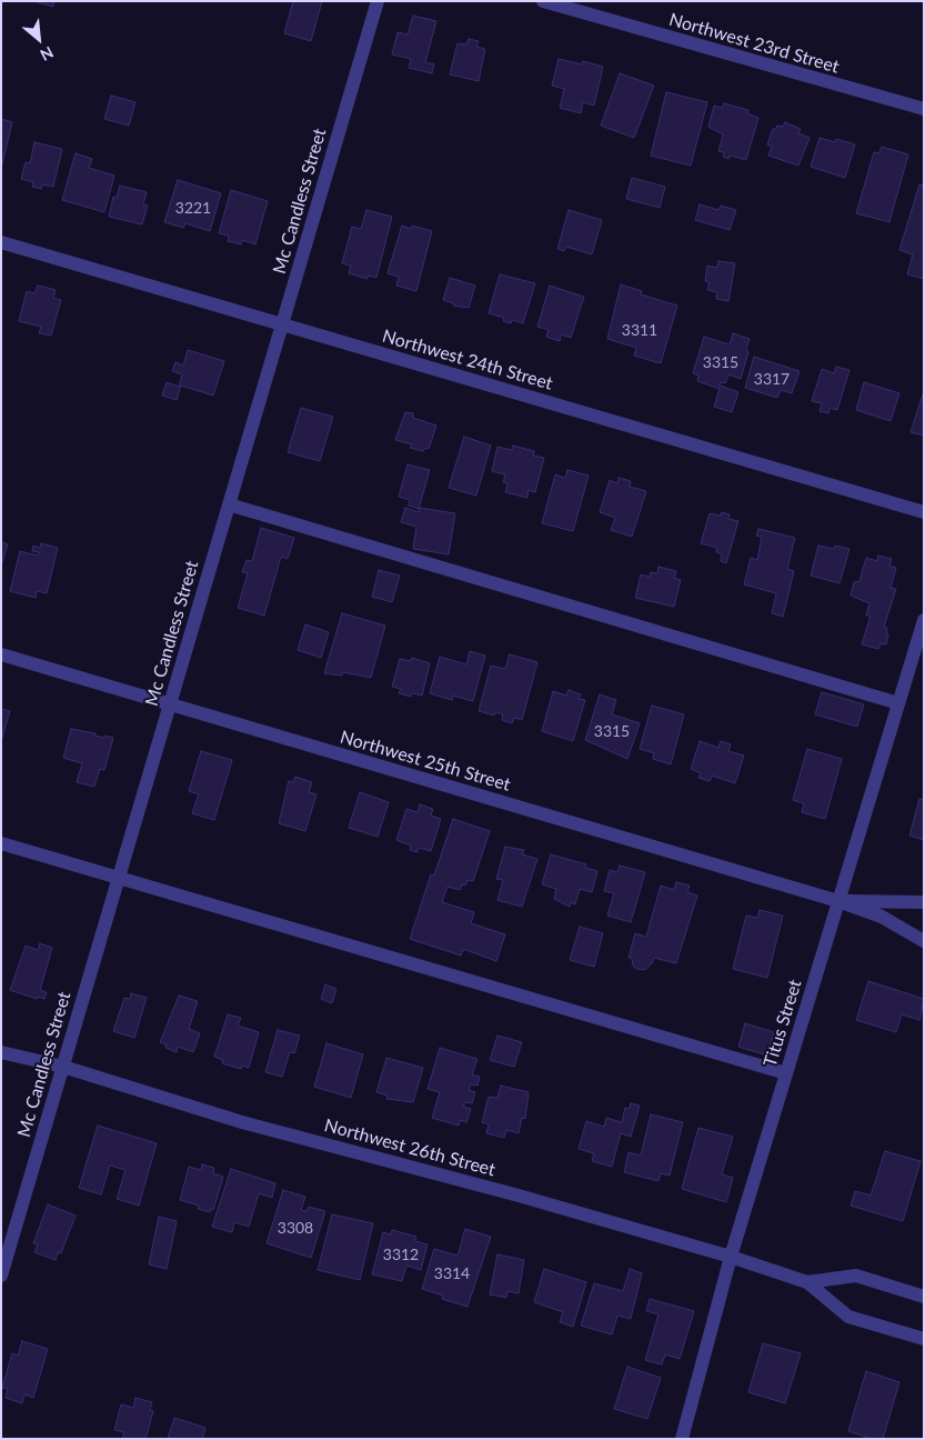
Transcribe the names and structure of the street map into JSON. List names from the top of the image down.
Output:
{
  "streets": {
    "street": [
      "Northwest 23rd Street",
      "Mc Candless Street",
      "Northwest 24th Street",
      "Northwest 25th Street",
      "Titus Street",
      "Northwest 26th Street"
    ]
  },
  "crossings": [
    ["Mc Candless Street", "Northwest 24th Street"],
    ["Mc Candless Street", "Northwest 25th Street"],
    ["Mc Candless Street", "Northwest 26th Street"],
    ["Northwest 25th Street", "Titus Street"],
    ["Titus Street", "Northwest 26th Street"]
  ],
  "house_numbers": [
    "3221",
    "3311",
    "3315",
    "3317",
    "3315",
    "3308",
    "3312",
    "3314"
  ],
  "north": "bottom right"
}
